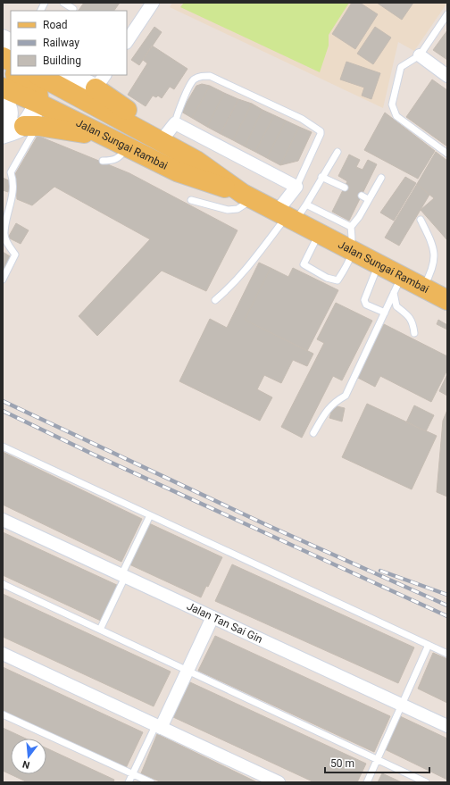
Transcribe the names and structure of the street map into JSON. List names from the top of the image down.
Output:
{
  "streets": {
    "main road": ["Jalan Sungai Rambai"],
    "street": ["Jalan Tan Sai Gin"]
  },
  "legend": ["Road", "Railway", "Building"],
  "scale_bar": "50 m",
  "north": "bottom"
}
